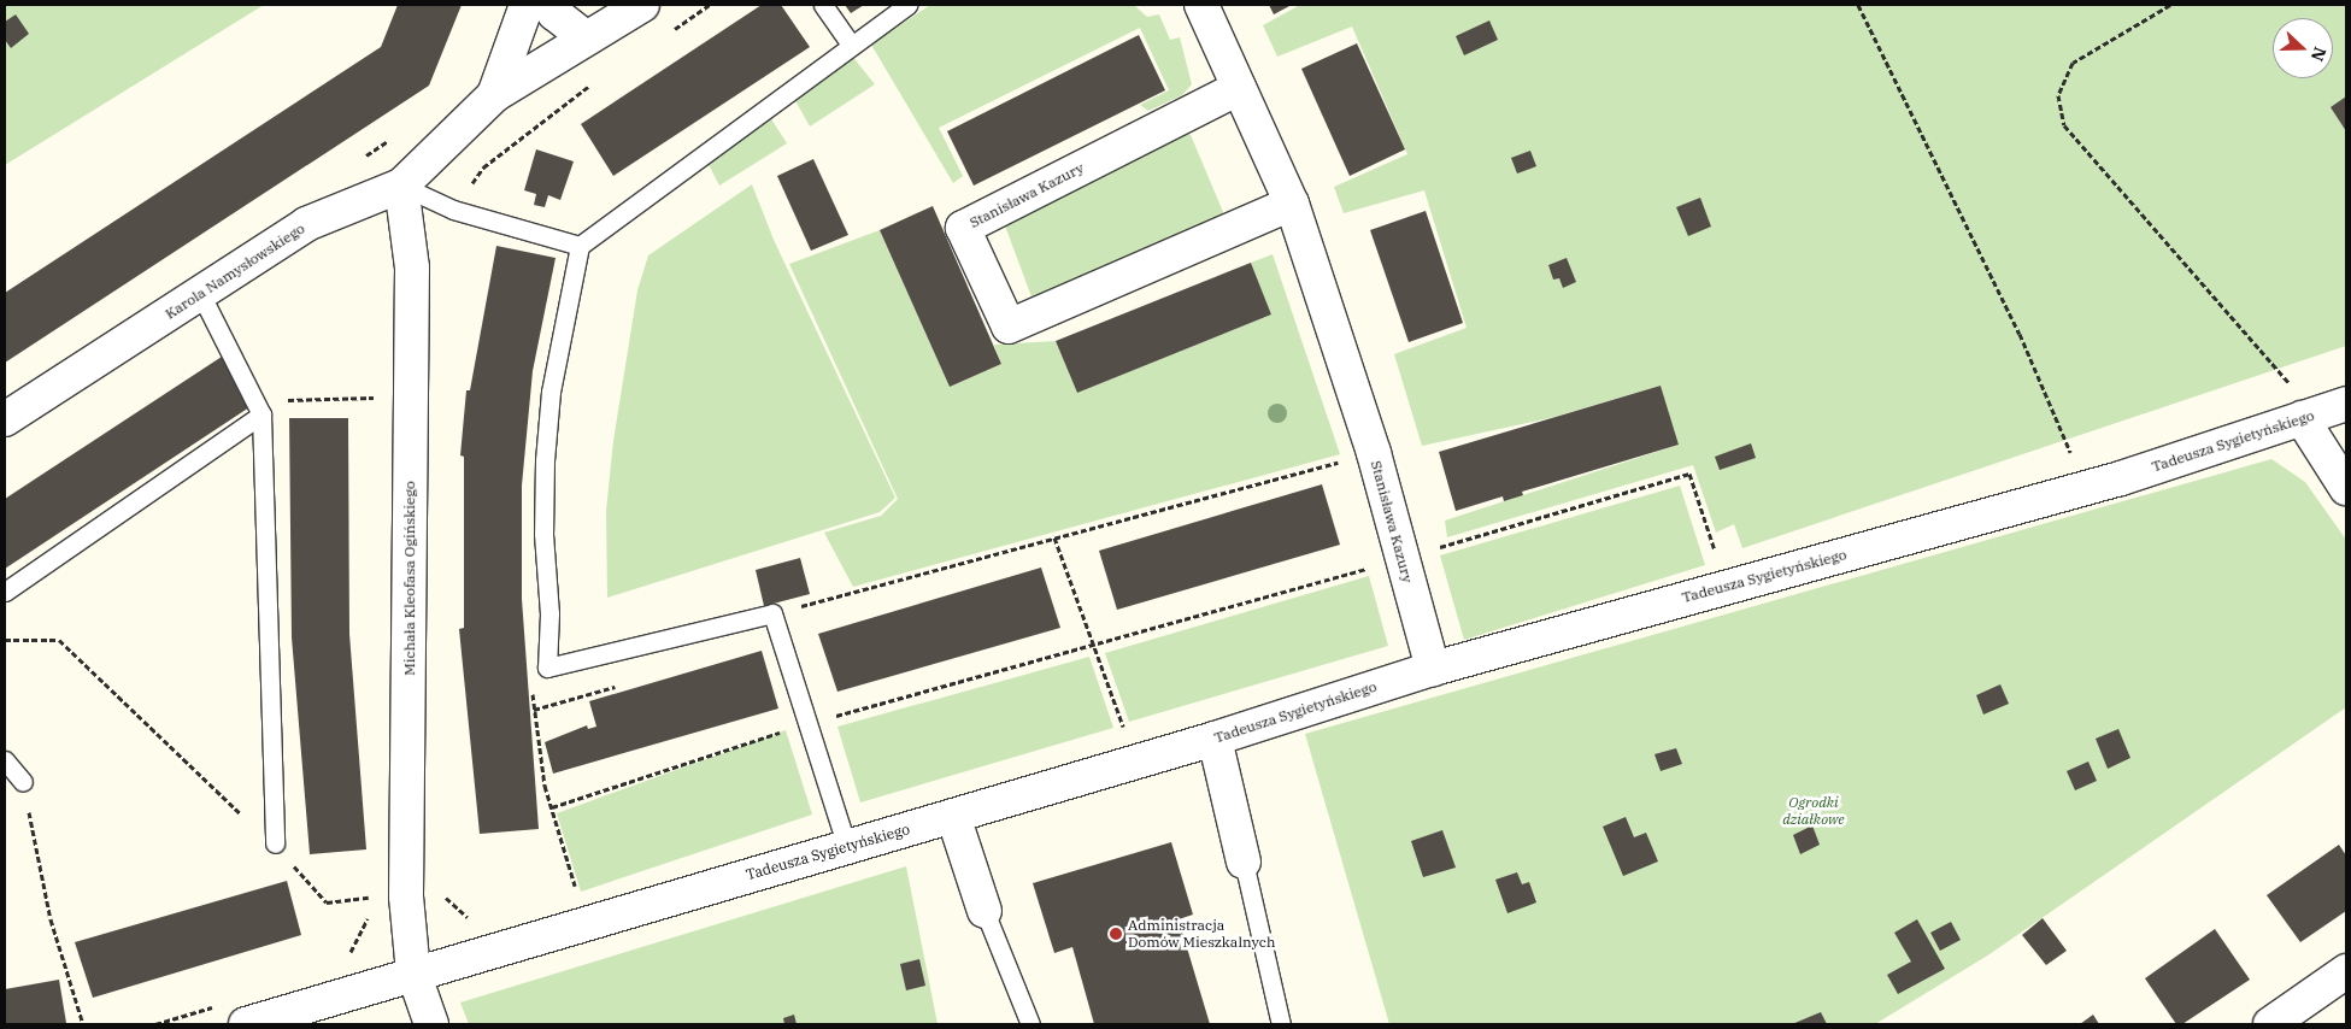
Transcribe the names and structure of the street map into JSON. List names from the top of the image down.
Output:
{
  "streets": {
    "street": [
      "Stanisława Kazury",
      "Karola Namysłowskiego",
      "Tadeusza Sygietyńskiego",
      "Michała Kleofasa Ogińskiego"
    ]
  },
  "crossings": [
    ["Stanisława Kazury", "Tadeusza Sygietyńskiego"],
    ["Karola Namysłowskiego", "Michała Kleofasa Ogińskiego"],
    ["Tadeusza Sygietyńskiego", "Michała Kleofasa Ogińskiego"]
  ],
  "parks": ["Ogrodki działkowe"],
  "places": ["Administracja Domów Mieszkalnych"],
  "north": "right"
}
